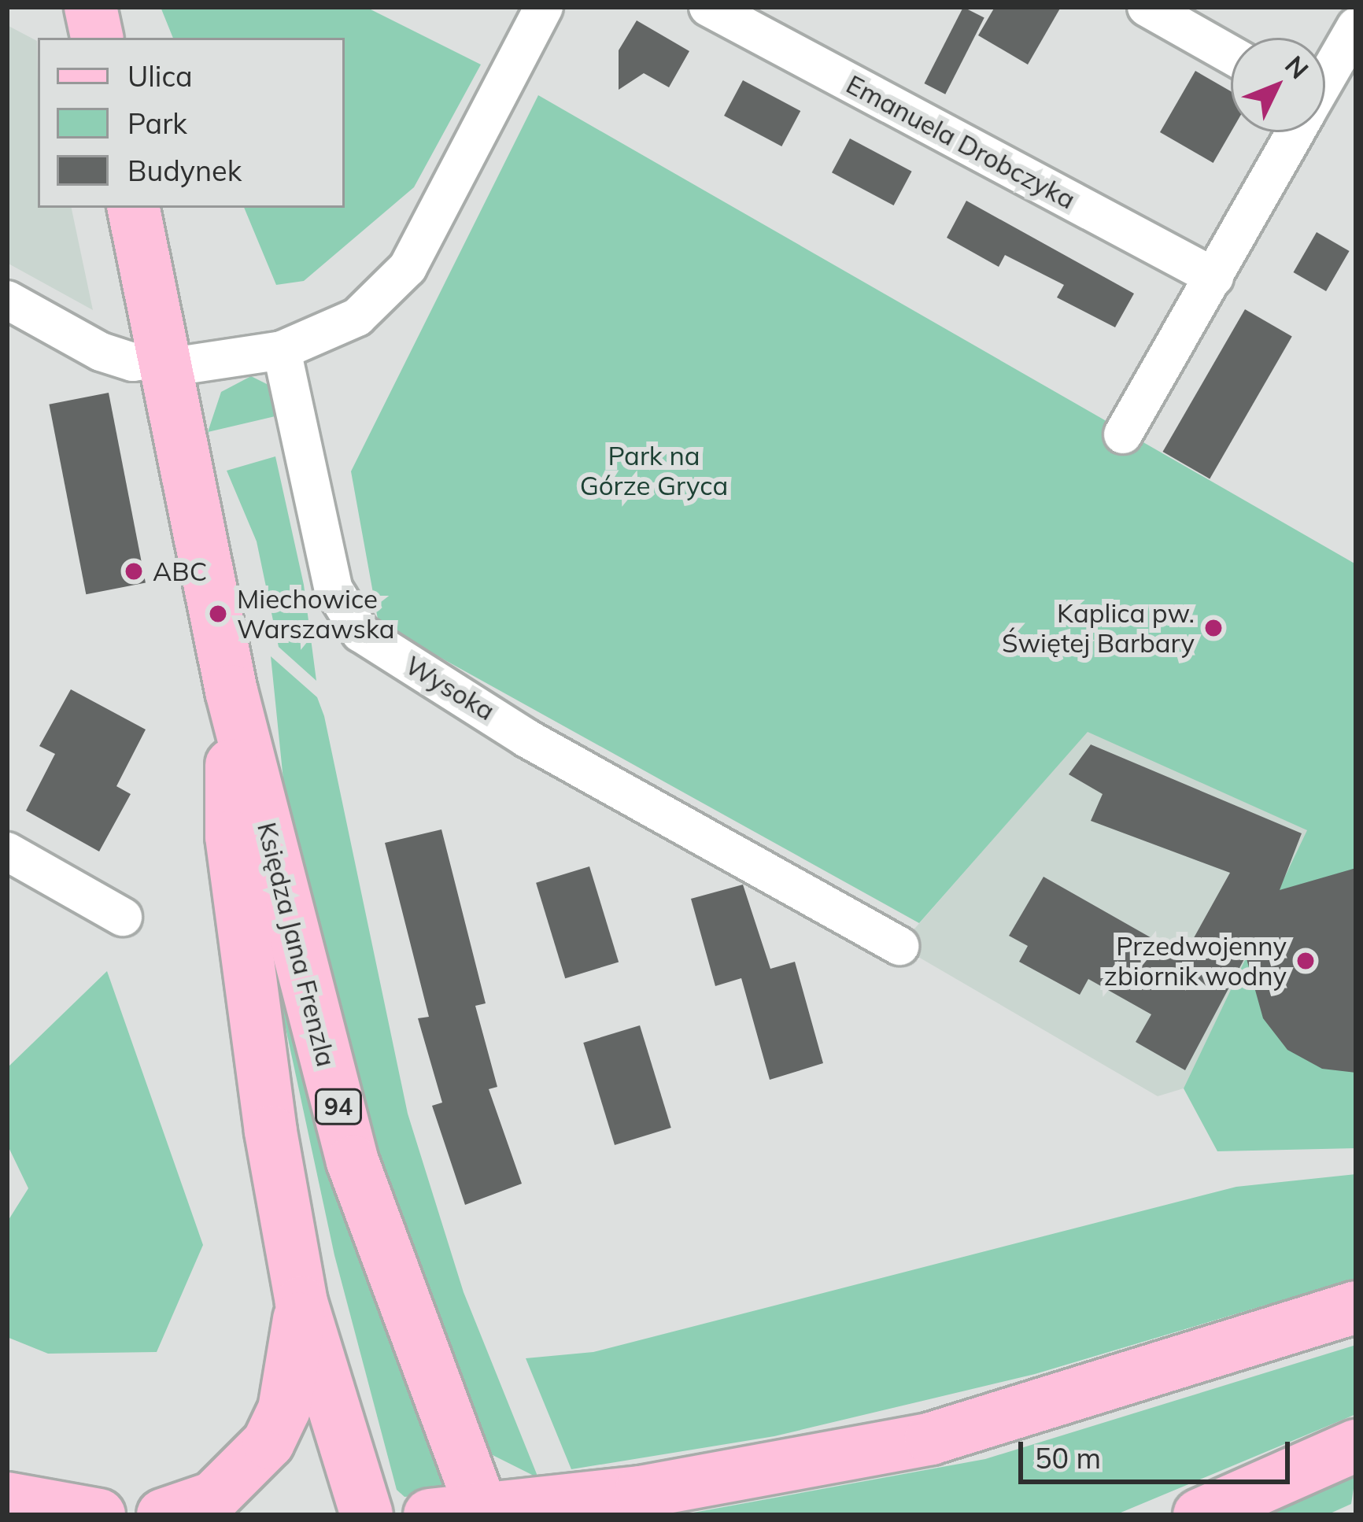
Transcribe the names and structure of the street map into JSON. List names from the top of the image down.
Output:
{
  "streets": {
    "main road": ["Księdza Jana Frenzla", "94"],
    "street": ["Emanuela Drobczyka", "Wysoka"]
  },
  "parks": ["Park na Górze Gryca"],
  "places": [
    "ABC",
    "Miechowice Warszawska",
    "Kaplica pw. Świętej Barbary",
    "Przedwojenny zbiornik wodny"
  ],
  "legend": ["Ulica", "Park", "Budynek"],
  "scale_bar": "50 m",
  "north": "top right"
}
